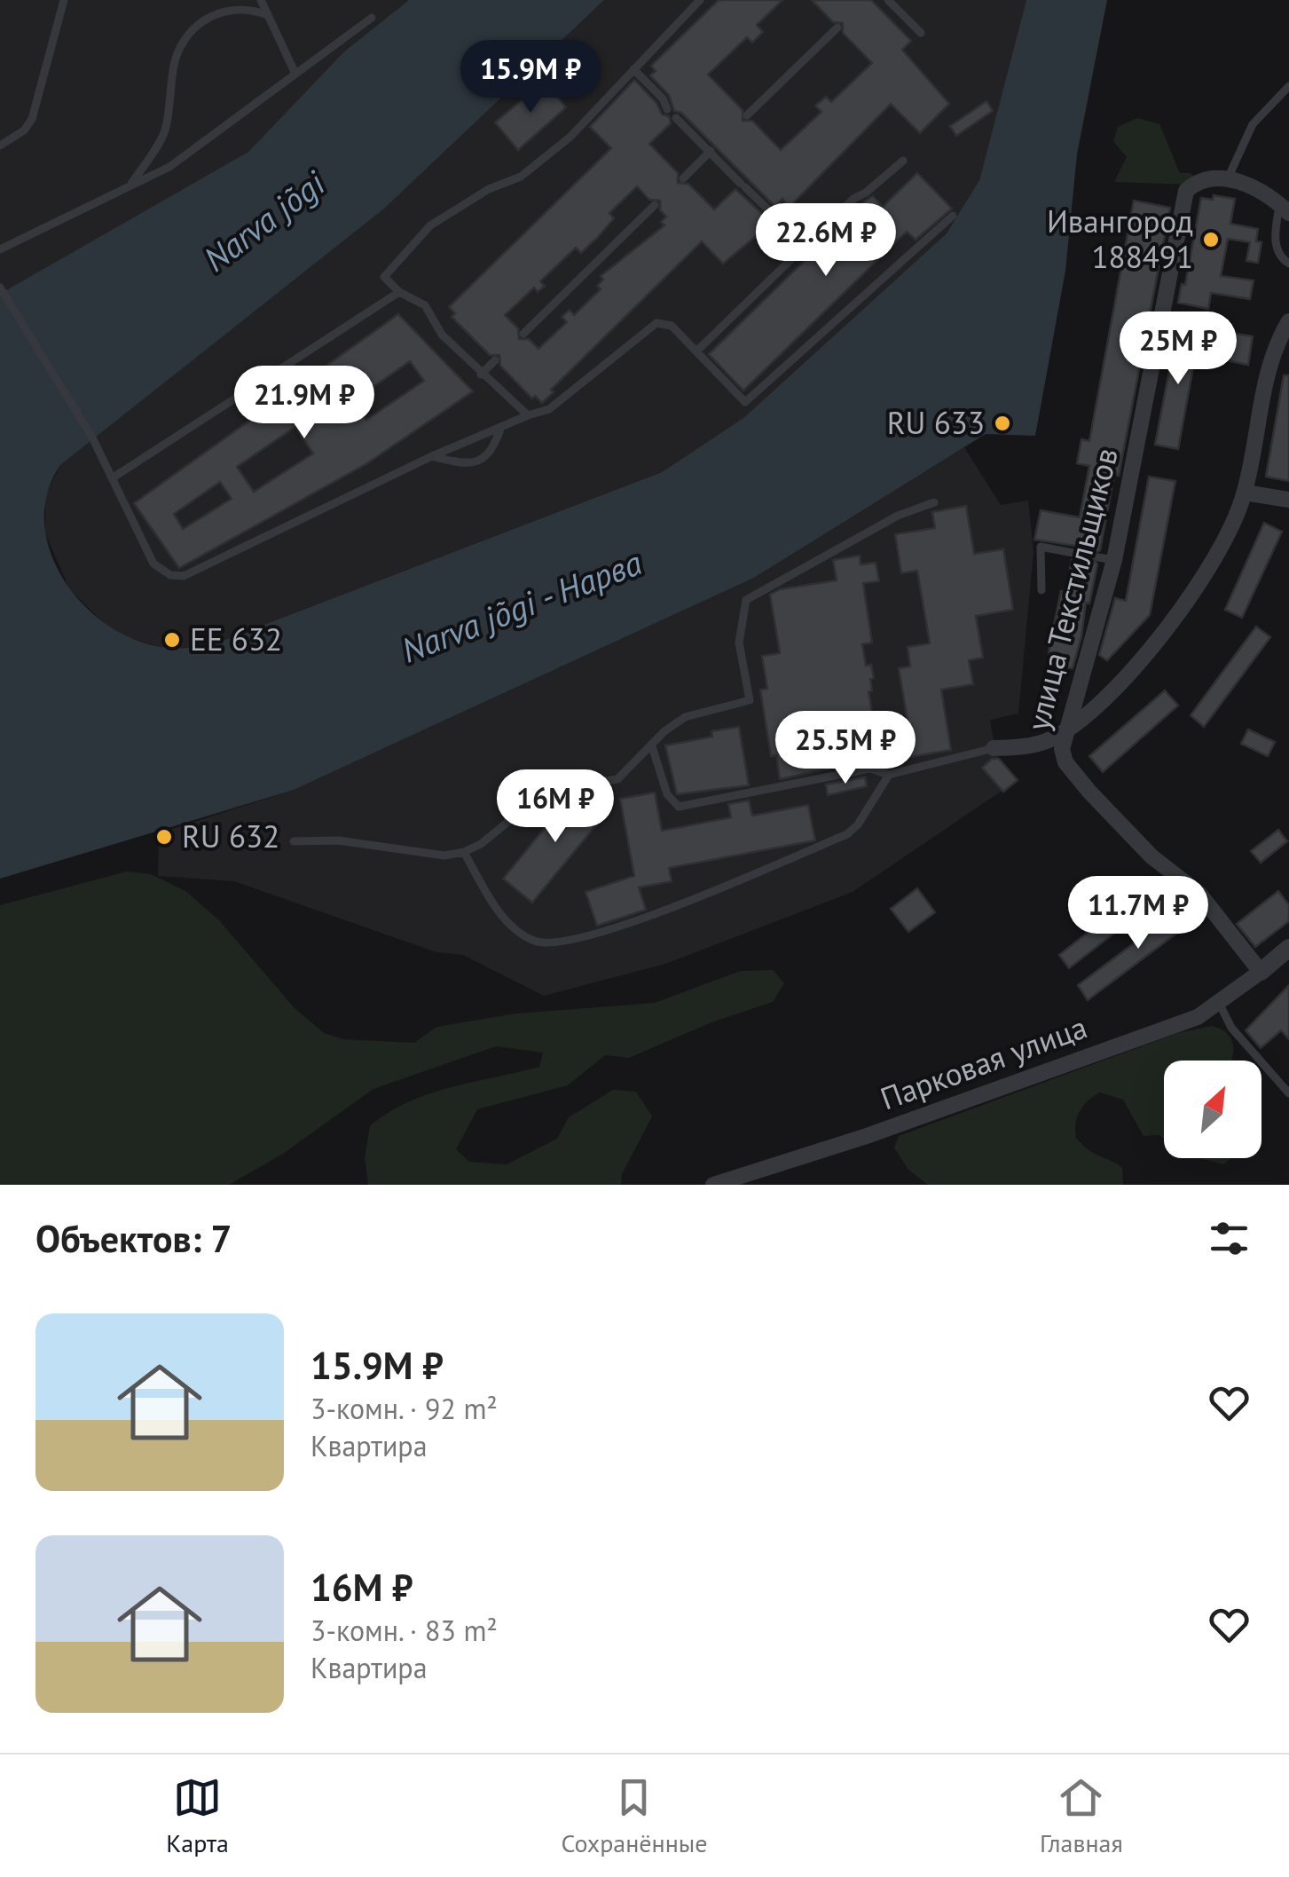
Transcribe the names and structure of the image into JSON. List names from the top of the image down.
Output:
{
  "streets": {
    "street": ["улица Текстильщиков", "Парковая улица"]
  },
  "crossings": [
    ["улица Текстильщиков", "Парковая улица"]
  ],
  "water": ["Narva jõgi", "Narva jõgi - Нарва"],
  "places": [
    "Ивангород 188491",
    "RU 633",
    "EE 632",
    "RU 632"
  ],
  "north": "top right",
  "page": {
    "price": [
      "15.9M ₽",
      "22.6M ₽",
      "25M ₽",
      "21.9M ₽",
      "25.5M ₽",
      "16M ₽",
      "11.7M ₽"
    ],
    "heading": "Объектов: 7",
    "list": [
      {
        "name": "15.9M ₽",
        "note": "3-комн. · 92 m² · Квартира"
      },
      {
        "name": "16M ₽",
        "note": "3-комн. · 83 m² · Квартира"
      }
    ],
    "tabs": ["Карта", "Сохранённые", "Главная"]
  }
}
